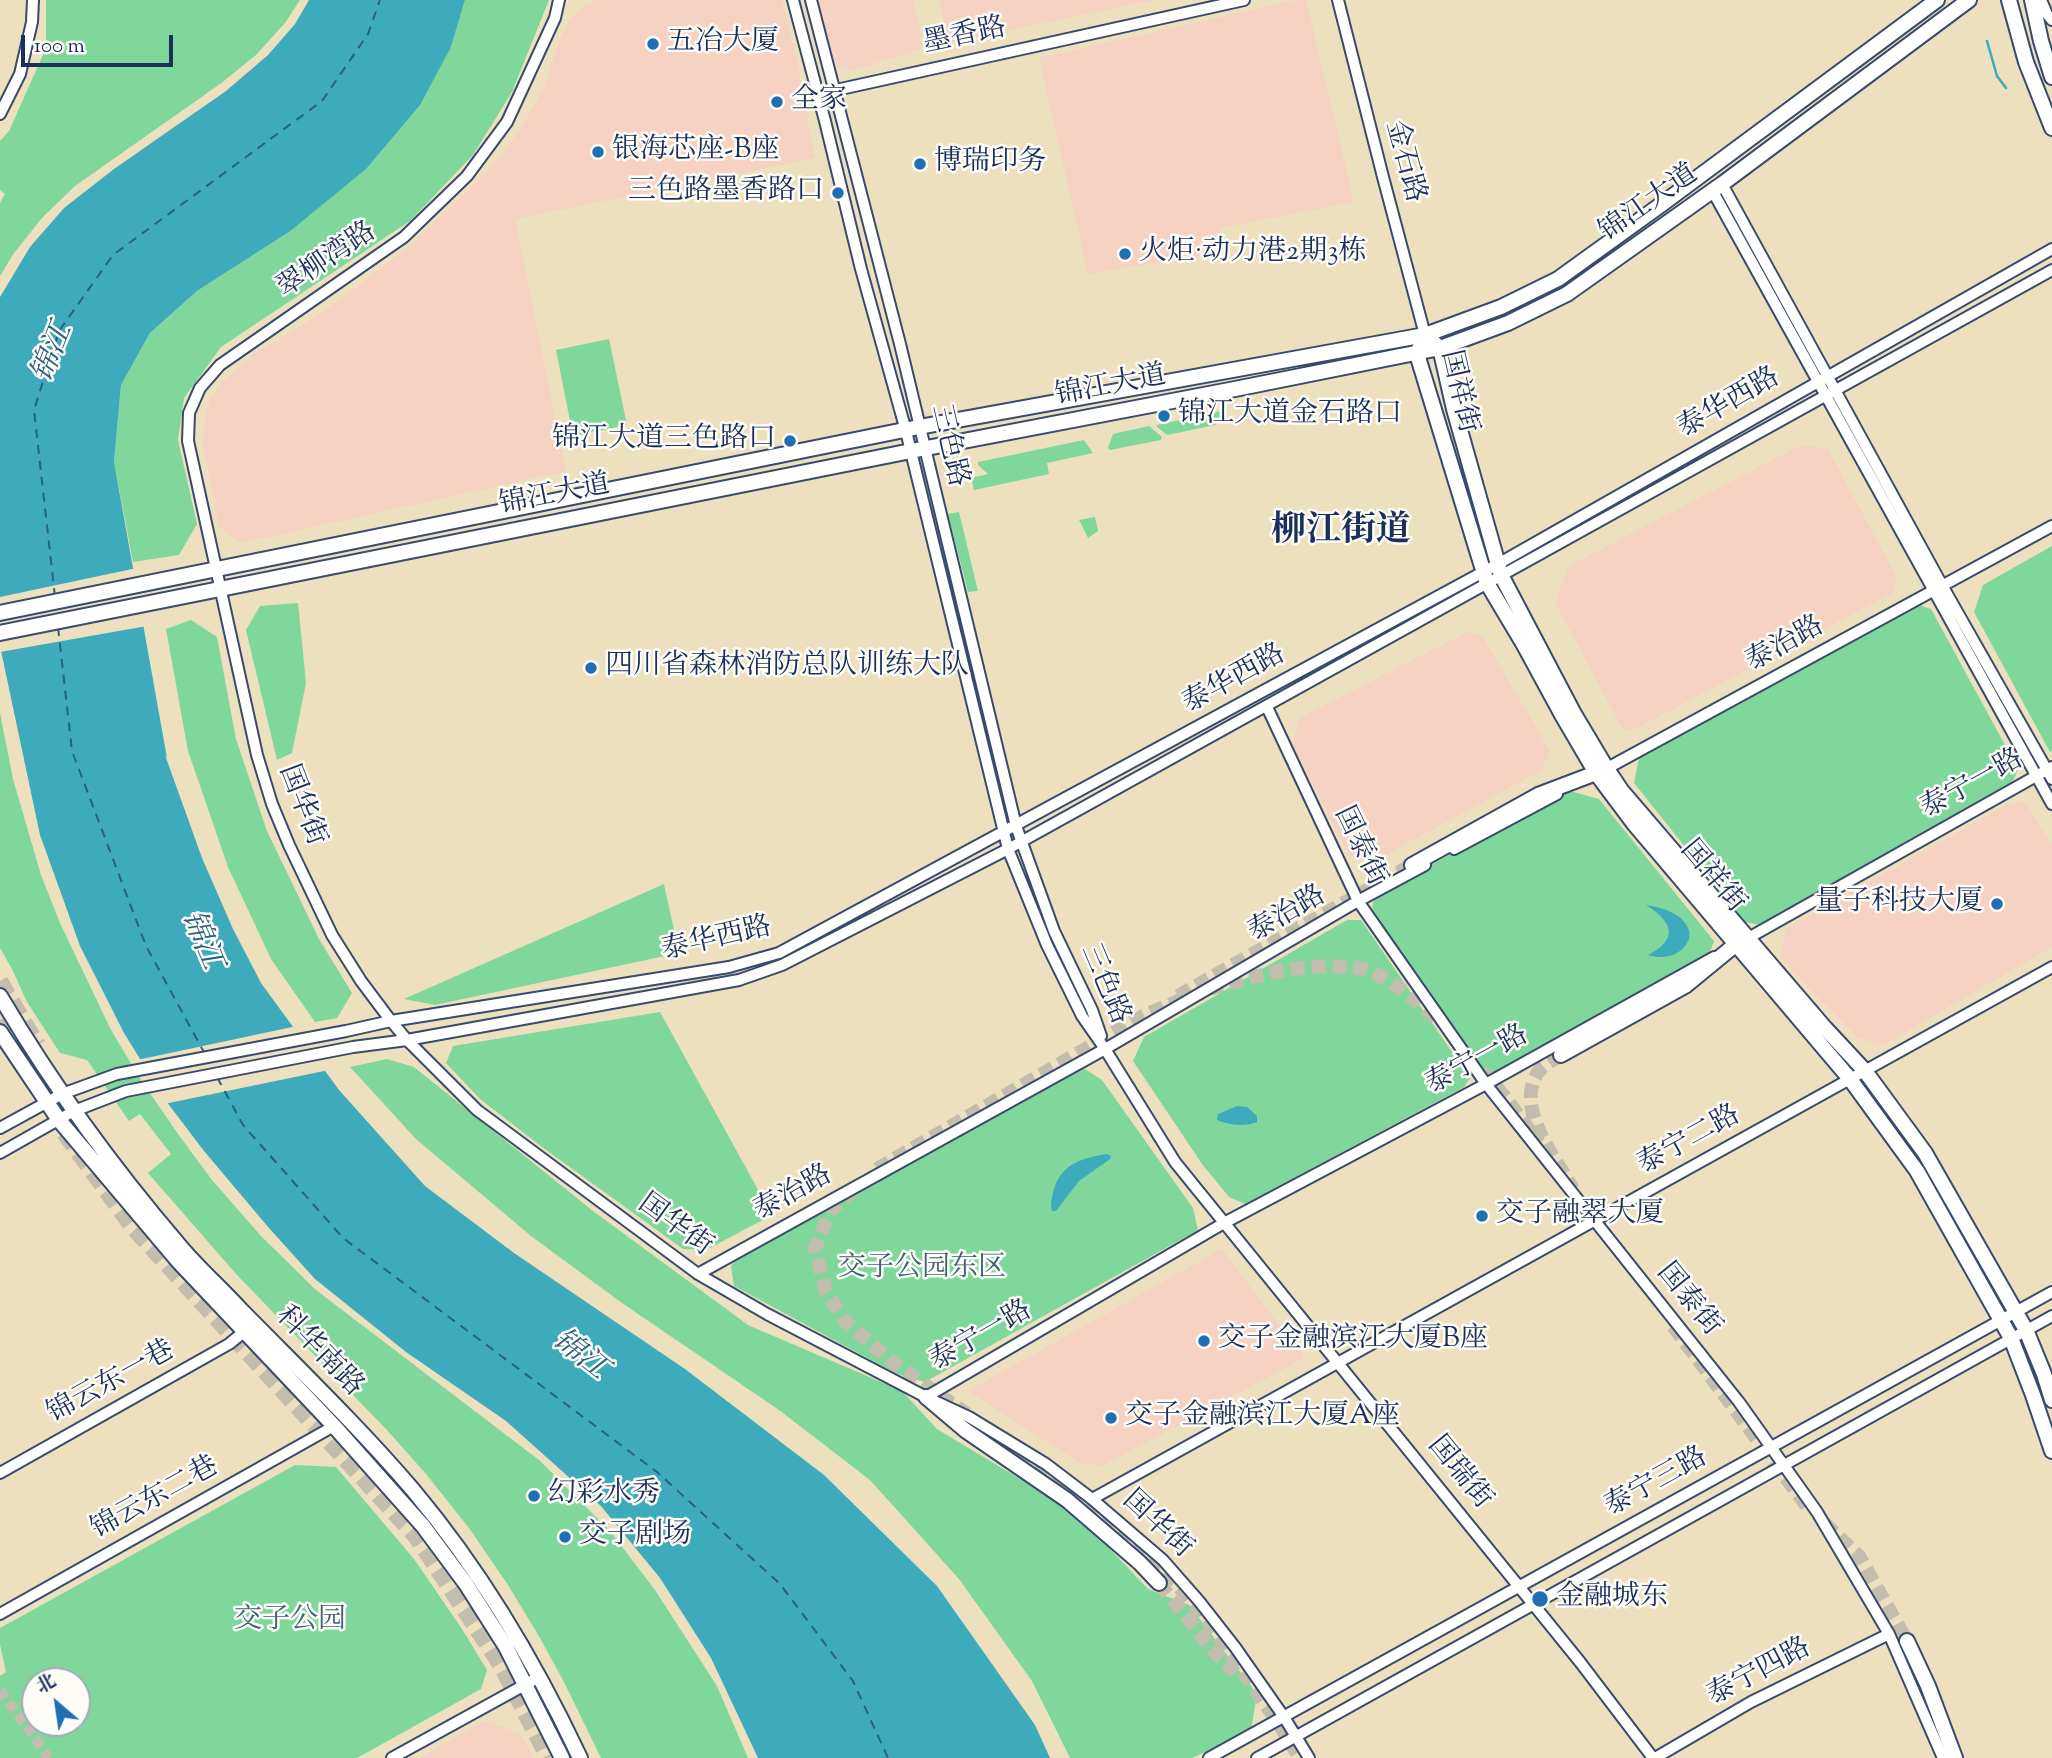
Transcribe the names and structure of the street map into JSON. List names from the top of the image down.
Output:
{
  "streets": {
    "main road": ["锦江大道", "国祥街", "科华南路"],
    "street": [
      "墨香路",
      "金石路",
      "翠柳湾路",
      "泰华西路",
      "三色路",
      "泰治路",
      "泰宁一路",
      "国华街",
      "国泰街",
      "泰宁二路",
      "锦云东一巷",
      "国瑞街",
      "泰宁三路",
      "锦云东二巷",
      "泰宁四路"
    ]
  },
  "crossings": [
    ["墨香路", "三色路"],
    ["金石路", "锦江大道"],
    ["金石路", "国祥街"],
    ["锦江大道", "翠柳湾路"],
    ["锦江大道", "国祥街"],
    ["锦江大道", "三色路"],
    ["锦江大道", "国华街"],
    ["翠柳湾路", "国华街"],
    ["国祥街", "泰华西路"],
    ["国祥街", "泰治路"],
    ["国祥街", "泰宁一路"],
    ["国祥街", "泰宁二路"],
    ["国祥街", "泰宁三路"],
    ["泰华西路", "三色路"],
    ["泰华西路", "国华街"],
    ["泰华西路", "国泰街"],
    ["泰华西路", "科华南路"],
    ["三色路", "泰治路"],
    ["三色路", "国瑞街"],
    ["泰治路", "国华街"],
    ["泰治路", "国泰街"],
    ["泰治路", "国瑞街"],
    ["泰宁一路", "国华街"],
    ["泰宁一路", "国泰街"],
    ["泰宁一路", "国瑞街"],
    ["国华街", "泰宁二路"],
    ["国华街", "泰宁三路"],
    ["国泰街", "泰宁二路"],
    ["国泰街", "泰宁三路"],
    ["国泰街", "泰宁四路"],
    ["泰宁二路", "国瑞街"],
    ["科华南路", "锦云东一巷"],
    ["科华南路", "锦云东二巷"],
    ["国瑞街", "泰宁三路"],
    ["国瑞街", "泰宁四路"]
  ],
  "districts": ["柳江街道"],
  "water": ["锦江"],
  "parks": ["交子公园东区", "交子公园"],
  "places": [
    "五冶大厦",
    "全家",
    "银海芯座-B座",
    "博瑞印务",
    "三色路墨香路口",
    "火炬·动力港2期3栋",
    "锦江大道金石路口",
    "锦江大道三色路口",
    "四川省森林消防总队训练大队",
    "量子科技大厦",
    "交子融翠大厦",
    "交子金融滨江大厦B座",
    "交子金融滨江大厦A座",
    "幻彩水秀",
    "交子剧场",
    "金融城东"
  ],
  "scale_bar": "100 m",
  "north": "top left"
}
